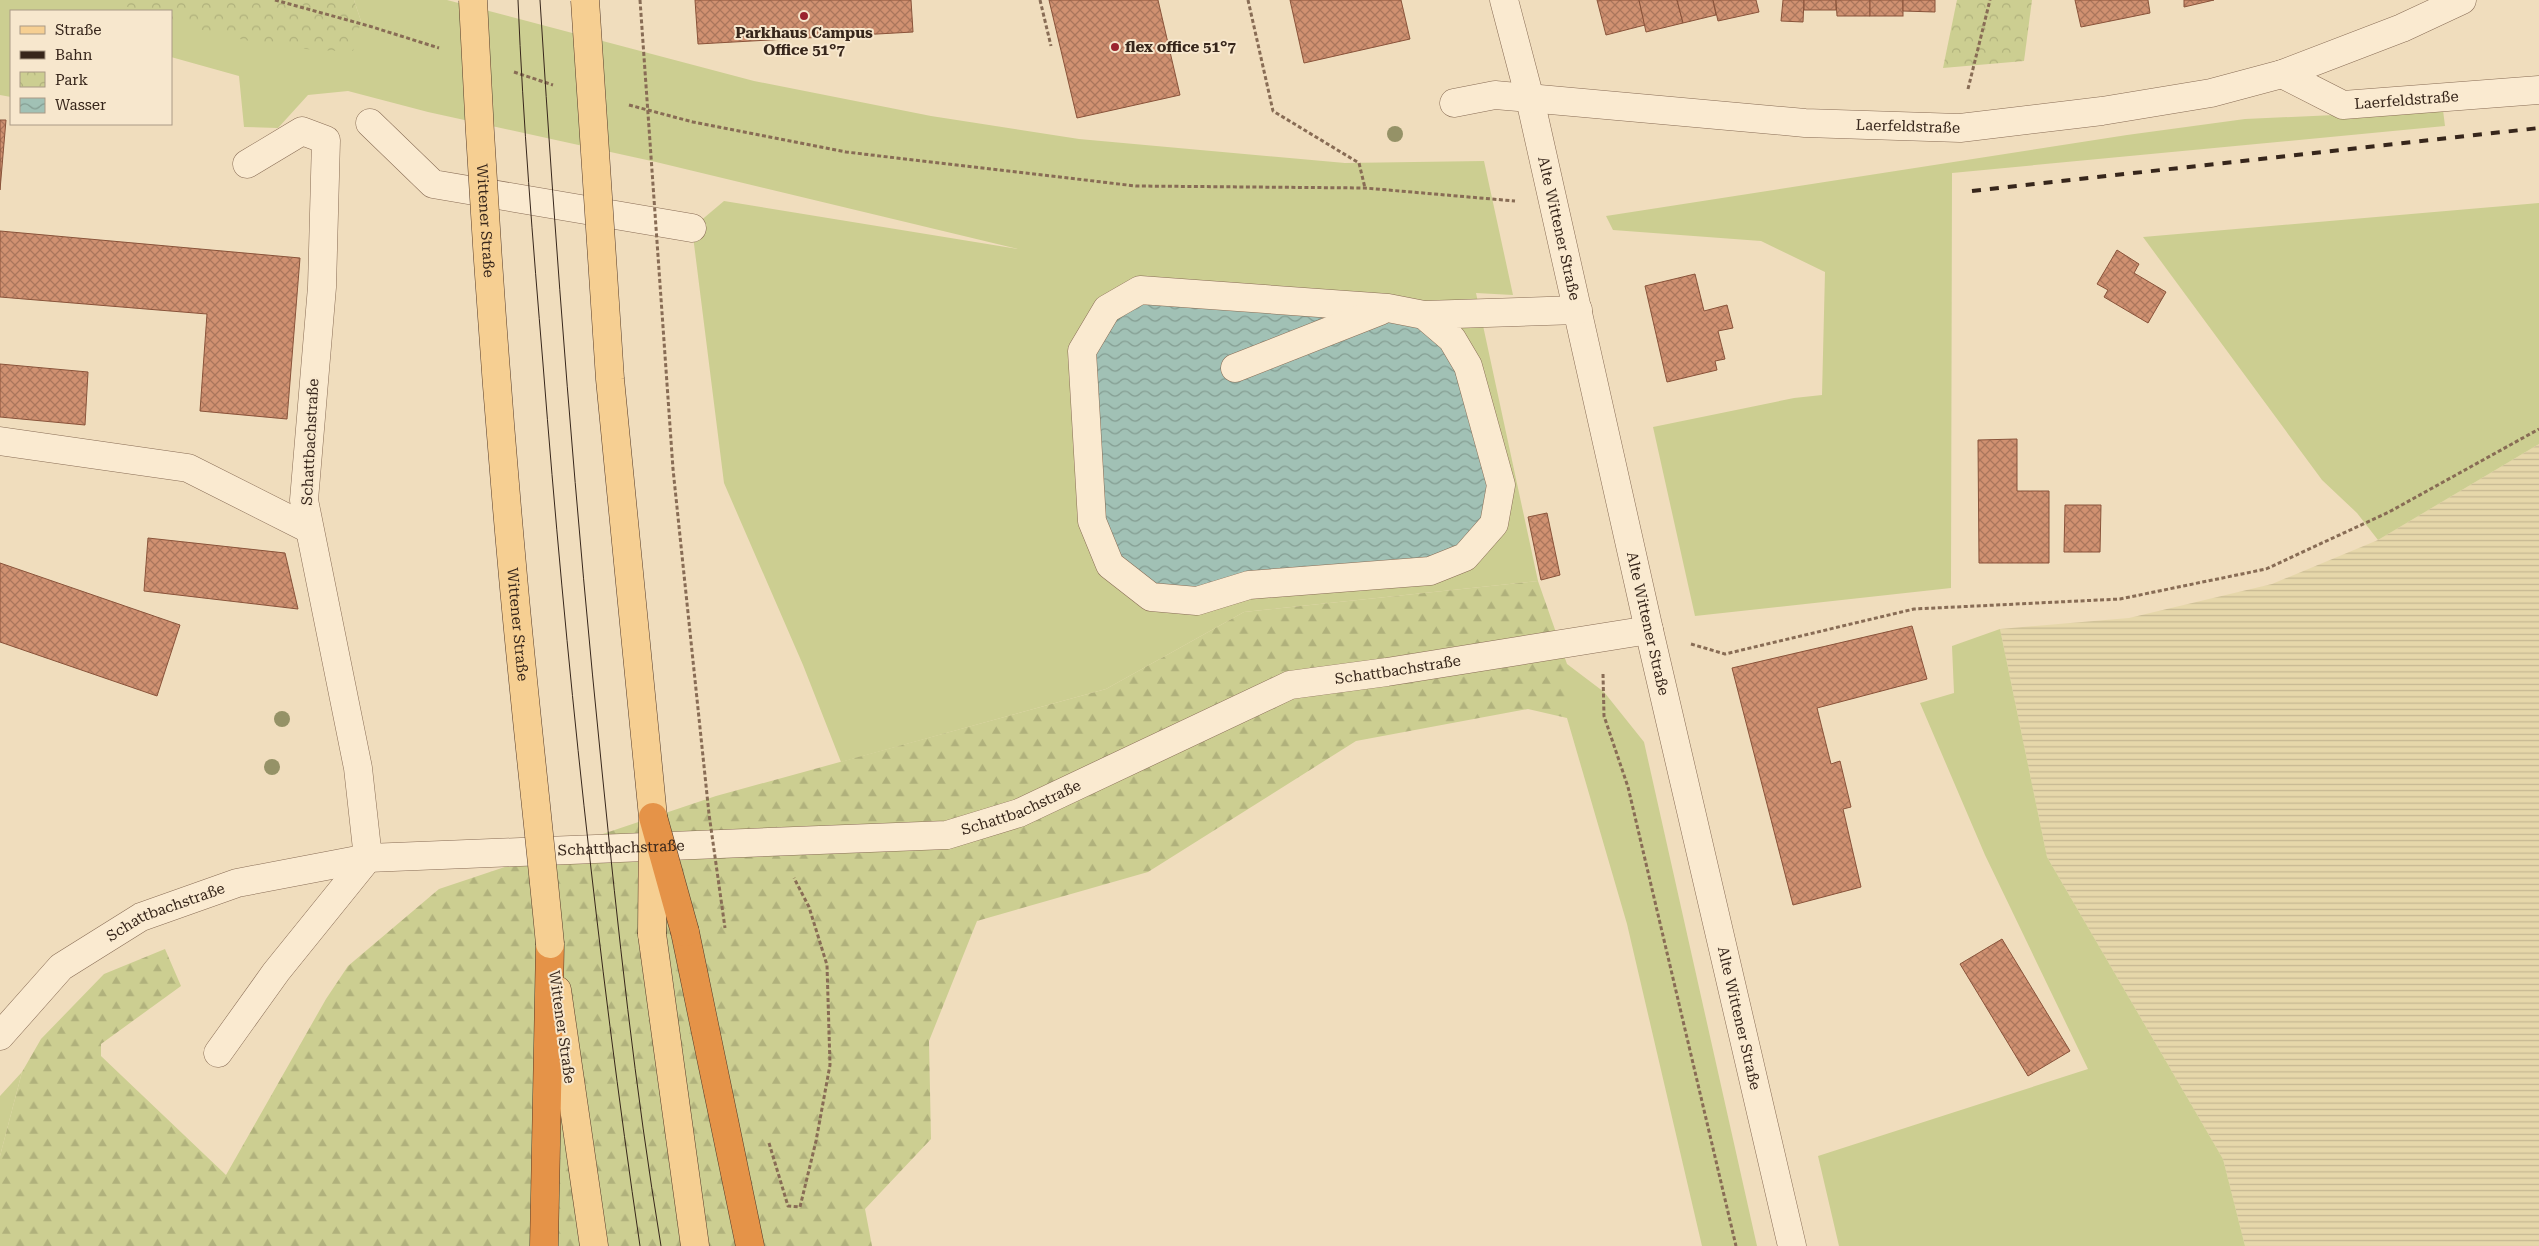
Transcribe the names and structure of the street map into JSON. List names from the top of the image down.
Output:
{
  "streets": {
    "main road": ["Wittener Straße"],
    "street": ["Laerfeldstraße", "Alte Wittener Straße", "Schattbachstraße"]
  },
  "crossings": [
    ["Laerfeldstraße", "Alte Wittener Straße"],
    ["Alte Wittener Straße", "Schattbachstraße"]
  ],
  "places": ["Parkhaus Campus Office 51°7", "flex office 51°7"],
  "legend": [
    "Straße",
    "Bahn",
    "Park",
    "Wasser"
  ]
}
